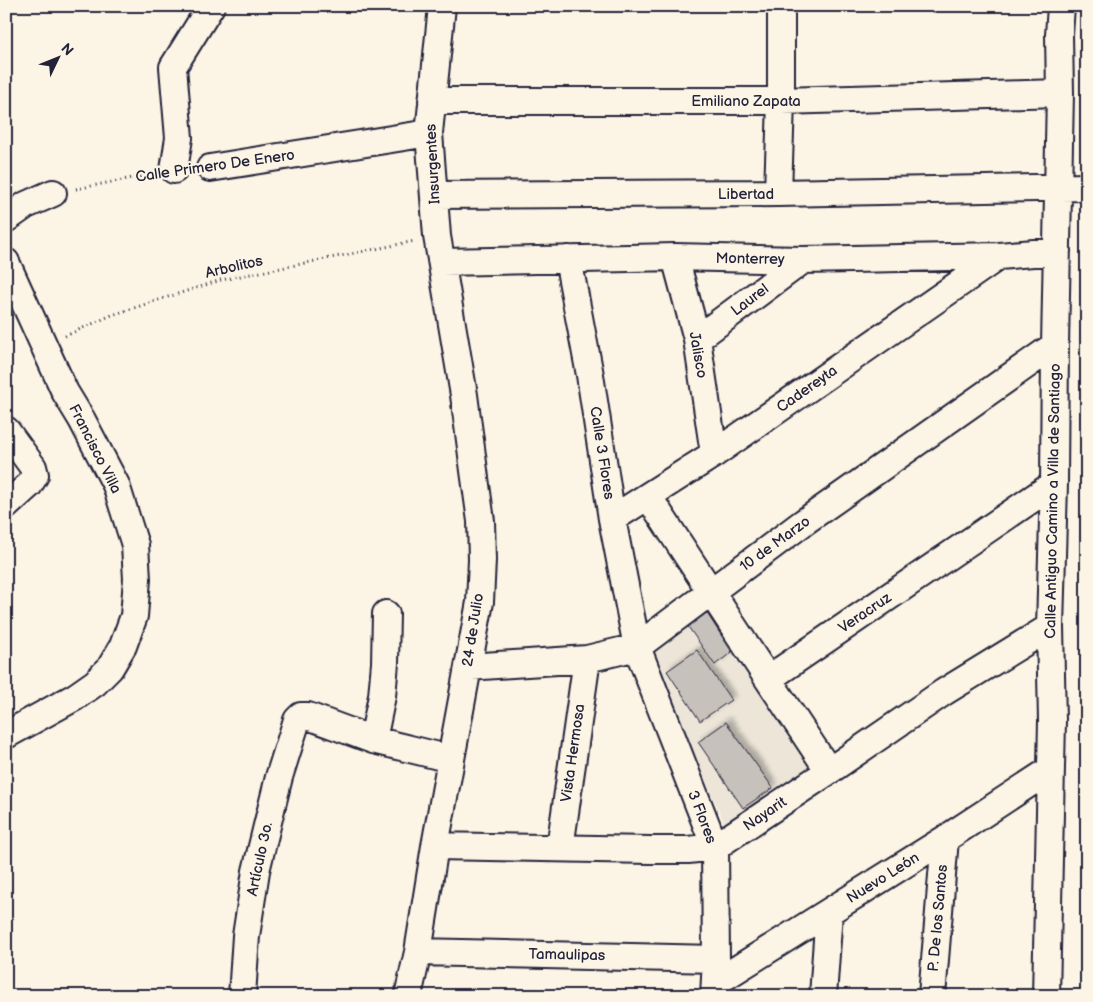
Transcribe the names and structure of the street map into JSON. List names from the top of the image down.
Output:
{
  "streets": {
    "street": [
      "Emiliano Zapata",
      "Insurgentes",
      "Calle Primero De Enero",
      "Libertad",
      "Monterrey",
      "Laurel",
      "Jalisco",
      "Cadereyta",
      "Francisco Villa",
      "Calle 3 Flores",
      "Calle Antiguo Camino a Villa de Santiago",
      "10 de Marzo",
      "Veracruz",
      "24 de Julio",
      "Vista Hermosa",
      "Nayarit",
      "3 Flores",
      "Artículo 3o.",
      "Nuevo León",
      "P. De los Santos",
      "Tamaulipas"
    ],
    "path": ["Arbolitos"]
  },
  "crossings": [
    ["Emiliano Zapata", "Insurgentes"],
    ["Emiliano Zapata", "Calle Antiguo Camino a Villa de Santiago"],
    ["Insurgentes", "Calle Primero De Enero"],
    ["Insurgentes", "Libertad"],
    ["Insurgentes", "Monterrey"],
    ["Insurgentes", "Arbolitos"],
    ["Insurgentes", "24 de Julio"],
    ["Libertad", "Calle Antiguo Camino a Villa de Santiago"],
    ["Monterrey", "Laurel"],
    ["Monterrey", "Jalisco"],
    ["Monterrey", "Cadereyta"],
    ["Monterrey", "Calle 3 Flores"],
    ["Monterrey", "Calle Antiguo Camino a Villa de Santiago"],
    ["Monterrey", "24 de Julio"],
    ["Arbolitos", "Francisco Villa"],
    ["Laurel", "Jalisco"],
    ["Jalisco", "Cadereyta"],
    ["Cadereyta", "Calle 3 Flores"],
    ["Calle 3 Flores", "10 de Marzo"],
    ["Calle 3 Flores", "3 Flores"],
    ["Calle Antiguo Camino a Villa de Santiago", "10 de Marzo"],
    ["Calle Antiguo Camino a Villa de Santiago", "Veracruz"],
    ["Calle Antiguo Camino a Villa de Santiago", "Nayarit"],
    ["Calle Antiguo Camino a Villa de Santiago", "Nuevo León"],
    ["10 de Marzo", "24 de Julio"],
    ["10 de Marzo", "Vista Hermosa"],
    ["10 de Marzo", "3 Flores"],
    ["24 de Julio", "Nayarit"],
    ["24 de Julio", "Tamaulipas"],
    ["Vista Hermosa", "Nayarit"],
    ["Nayarit", "3 Flores"],
    ["3 Flores", "Nuevo León"],
    ["3 Flores", "Tamaulipas"],
    ["Nuevo León", "P. De los Santos"],
    ["Nuevo León", "Tamaulipas"]
  ],
  "north": "top right"
}
